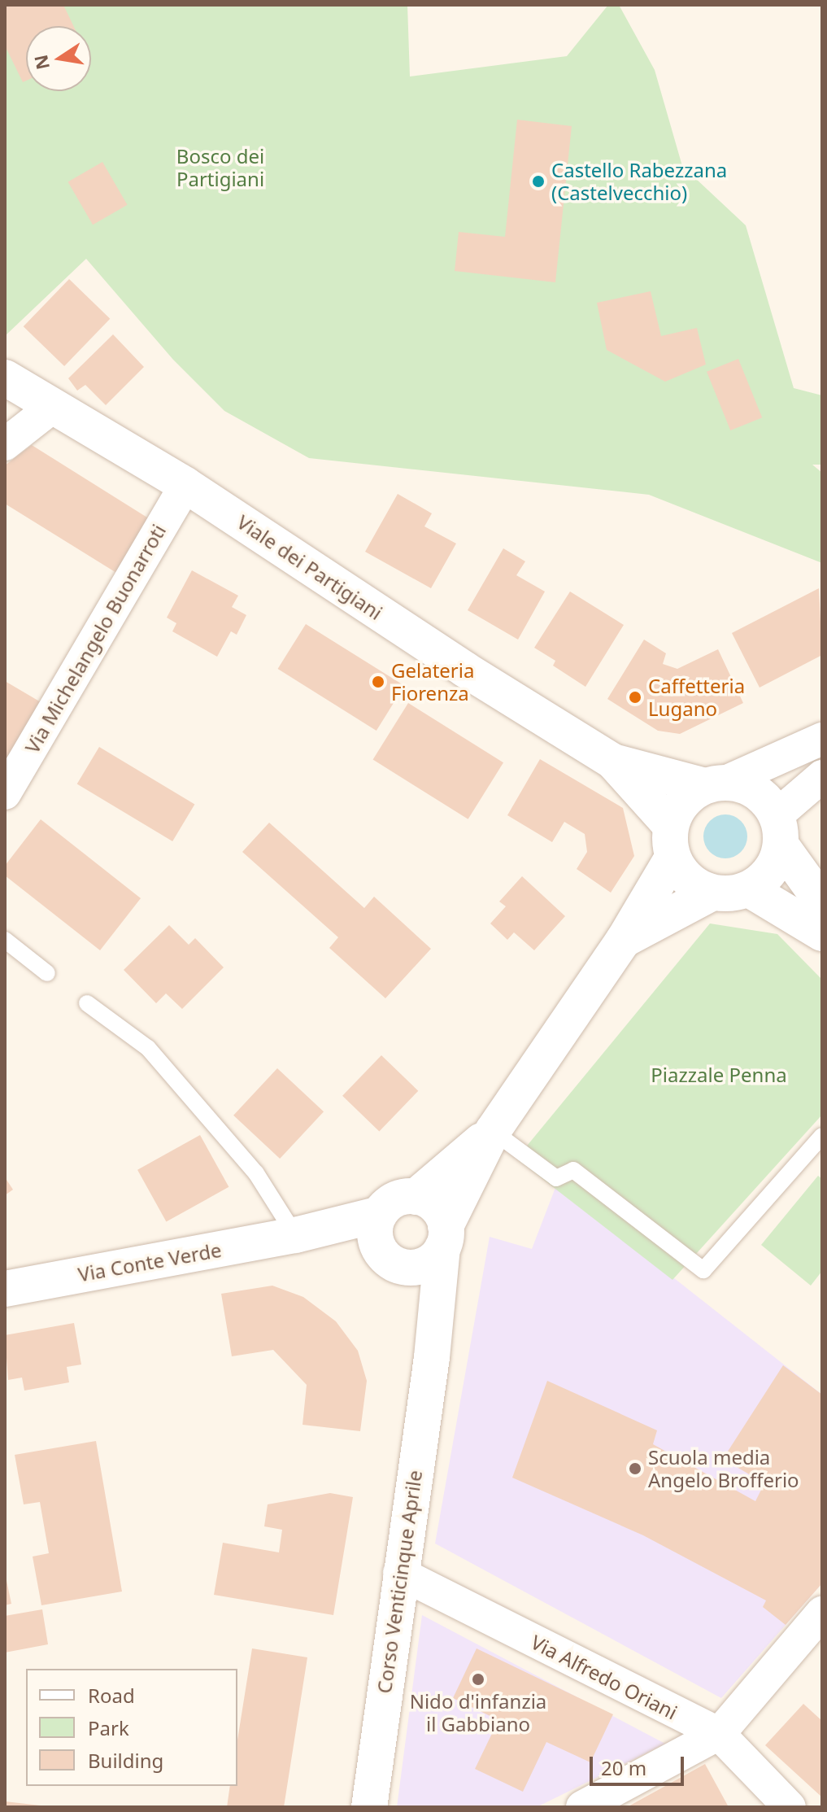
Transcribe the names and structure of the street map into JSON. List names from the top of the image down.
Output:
{
  "streets": {
    "street": [
      "Viale dei Partigiani",
      "Via Michelangelo Buonarroti",
      "Via Conte Verde",
      "Corso Venticinque Aprile",
      "Via Alfredo Oriani"
    ]
  },
  "crossings": [
    ["Viale dei Partigiani", "Via Michelangelo Buonarroti"],
    ["Viale dei Partigiani", "Via Conte Verde"],
    ["Via Conte Verde", "Corso Venticinque Aprile"],
    ["Corso Venticinque Aprile", "Via Alfredo Oriani"]
  ],
  "parks": ["Bosco dei Partigiani", "Piazzale Penna"],
  "places": [
    "Castello Rabezzana (Castelvecchio)",
    "Gelateria Fiorenza",
    "Caffetteria Lugano",
    "Scuola media Angelo Brofferio",
    "Nido d'infanzia il Gabbiano"
  ],
  "legend": ["Road", "Park", "Building"],
  "scale_bar": "20 m",
  "north": "left"
}
